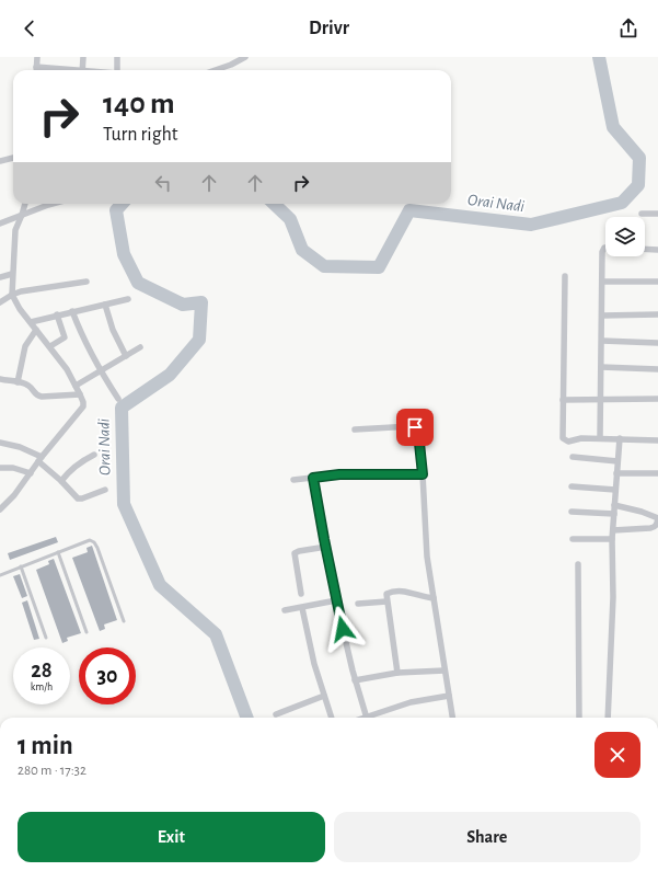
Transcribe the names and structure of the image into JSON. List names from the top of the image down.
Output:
{
  "water": ["Orai Nadi"],
  "page": {
    "header": "Drivr",
    "turn": ["140 m", "Turn right"],
    "speed": "28 km/h",
    "limit": "30",
    "heading": ["1 min", "280 m · 17:32"],
    "buttons": ["Exit", "Share"]
  }
}
